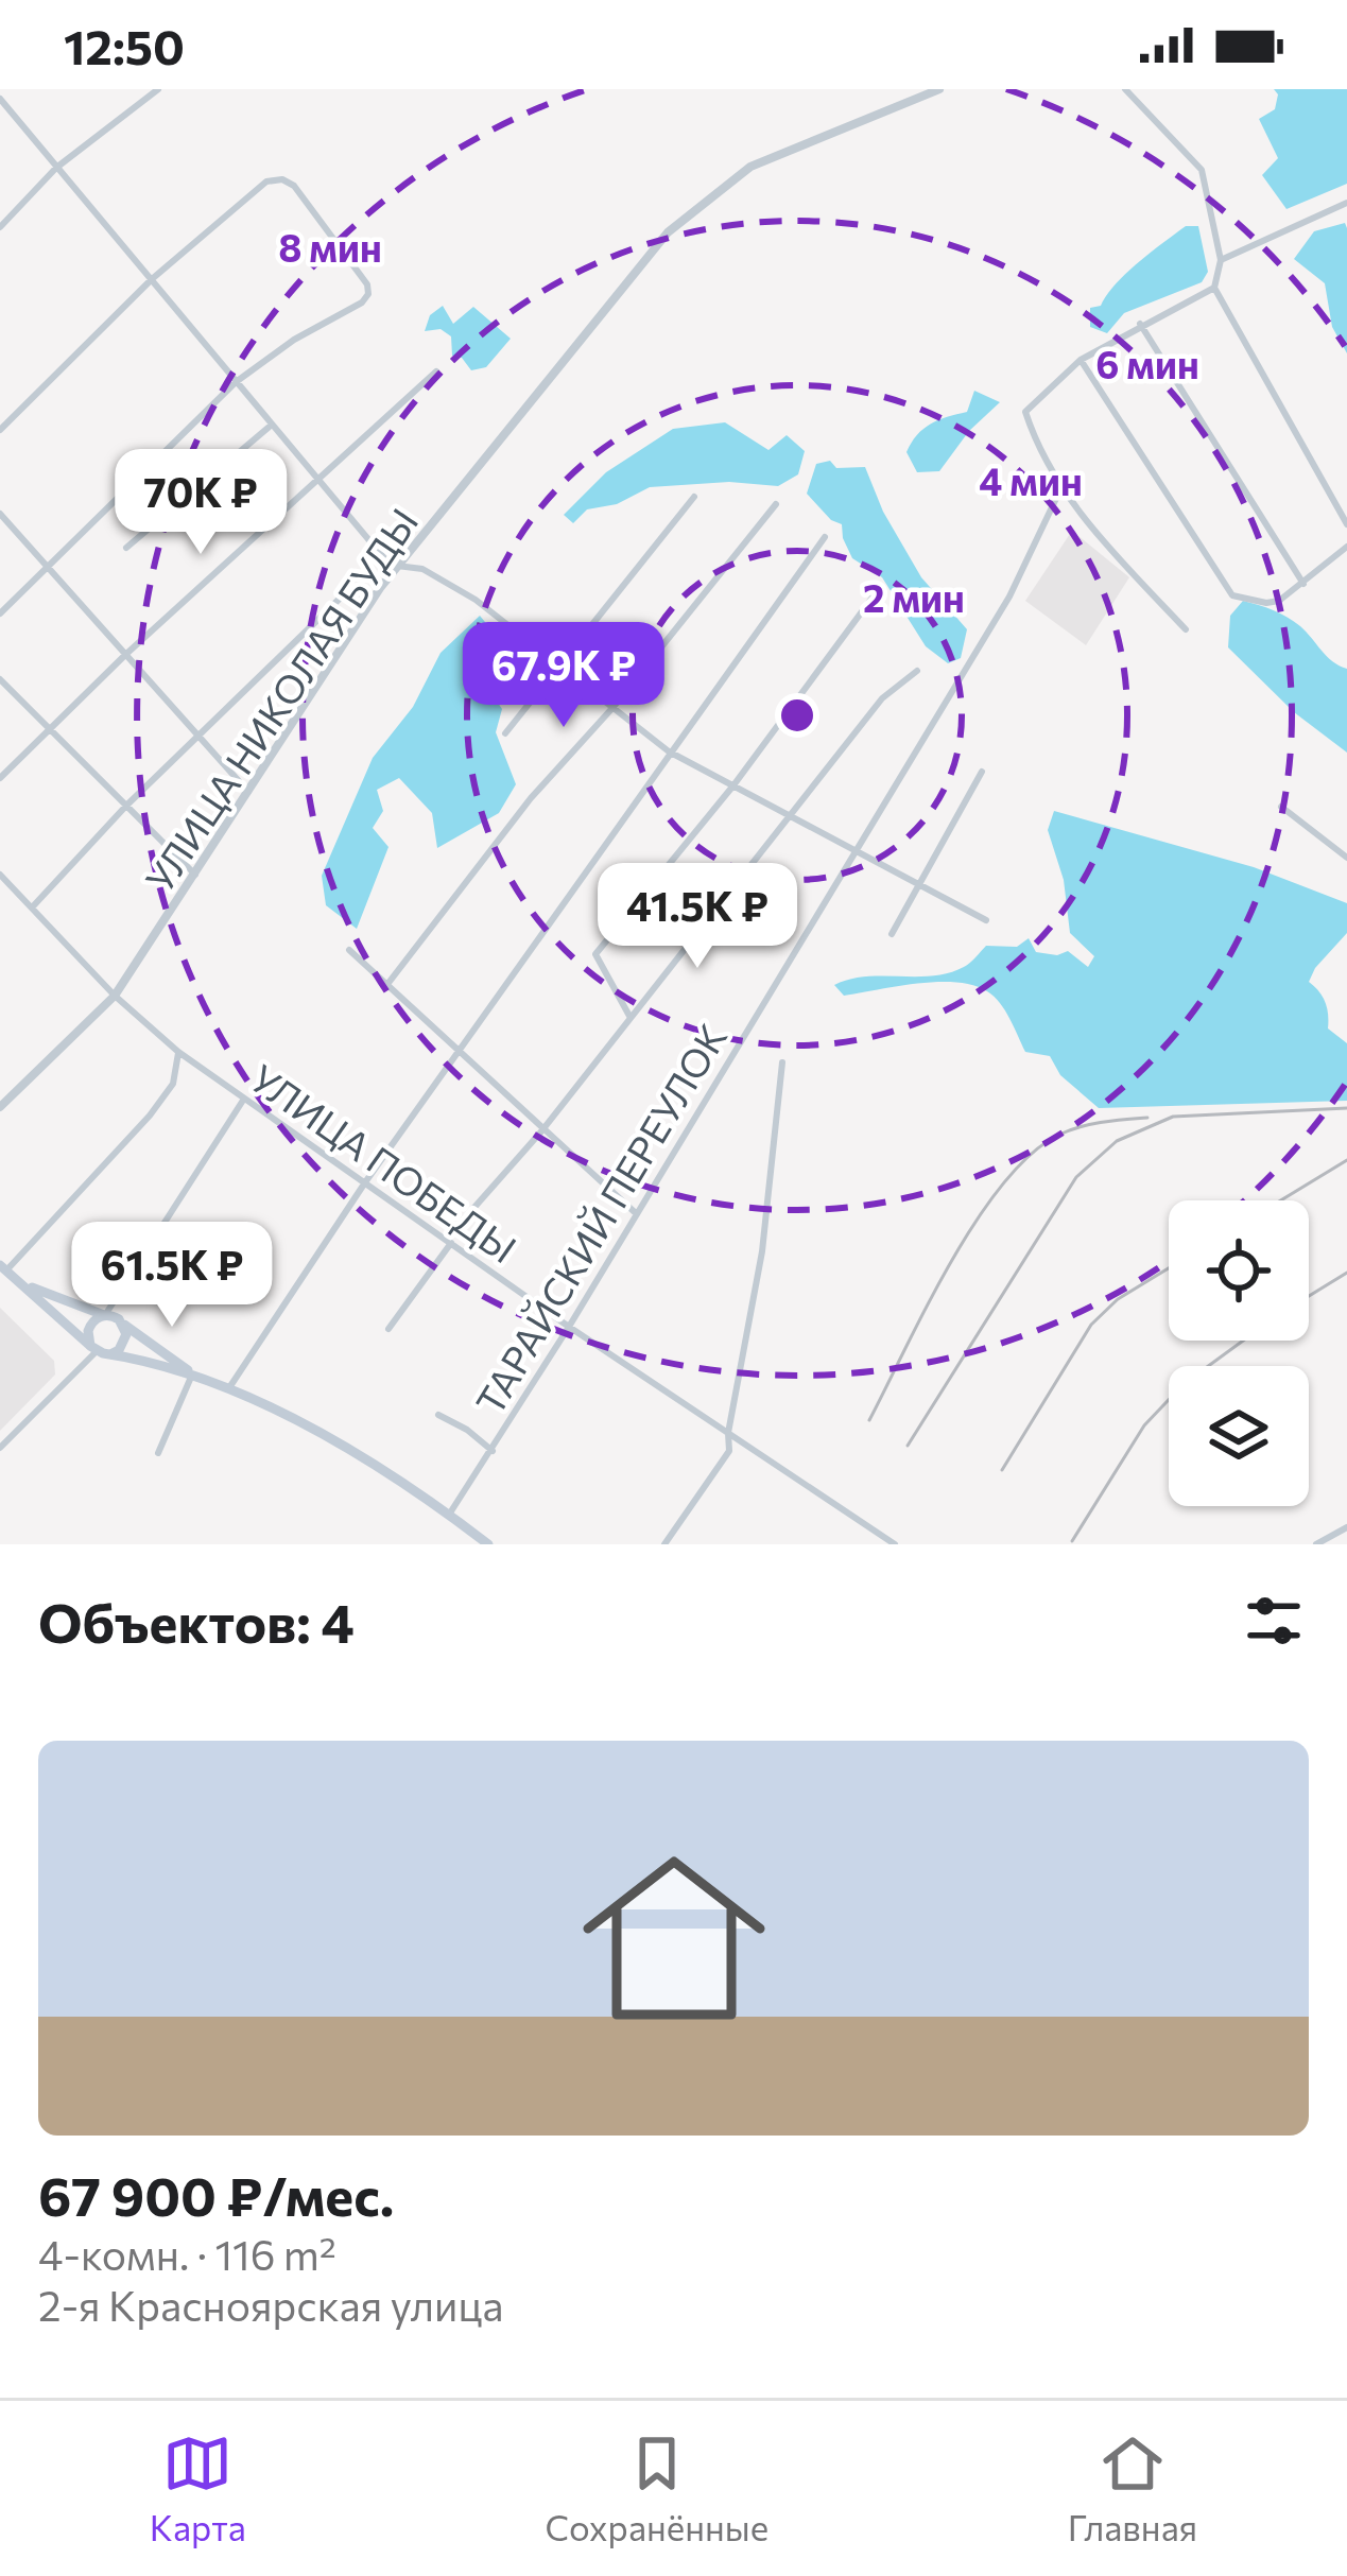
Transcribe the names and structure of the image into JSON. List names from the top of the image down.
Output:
{
  "streets": {
    "street": ["УЛИЦА НИКОЛАЯ БУДЫ", "УЛИЦА ПОБЕДЫ", "ТАРАЙСКИЙ ПЕРЕУЛОК"]
  },
  "crossings": [
    ["УЛИЦА НИКОЛАЯ БУДЫ", "УЛИЦА ПОБЕДЫ"],
    ["УЛИЦА ПОБЕДЫ", "ТАРАЙСКИЙ ПЕРЕУЛОК"]
  ],
  "page": {
    "status": "12:50",
    "price": [
      "70K ₽",
      "67.9K ₽",
      "41.5K ₽",
      "61.5K ₽"
    ],
    "heading": "Объектов: 4",
    "list": [
      {
        "name": "67 900 ₽/мес.",
        "note": "4-комн. · 116 m² · 2-я Красноярская улица"
      }
    ],
    "tabs": ["Карта", "Сохранённые", "Главная"]
  },
  "rings": [
    "8 мин",
    "6 мин",
    "4 мин",
    "2 мин"
  ]
}
